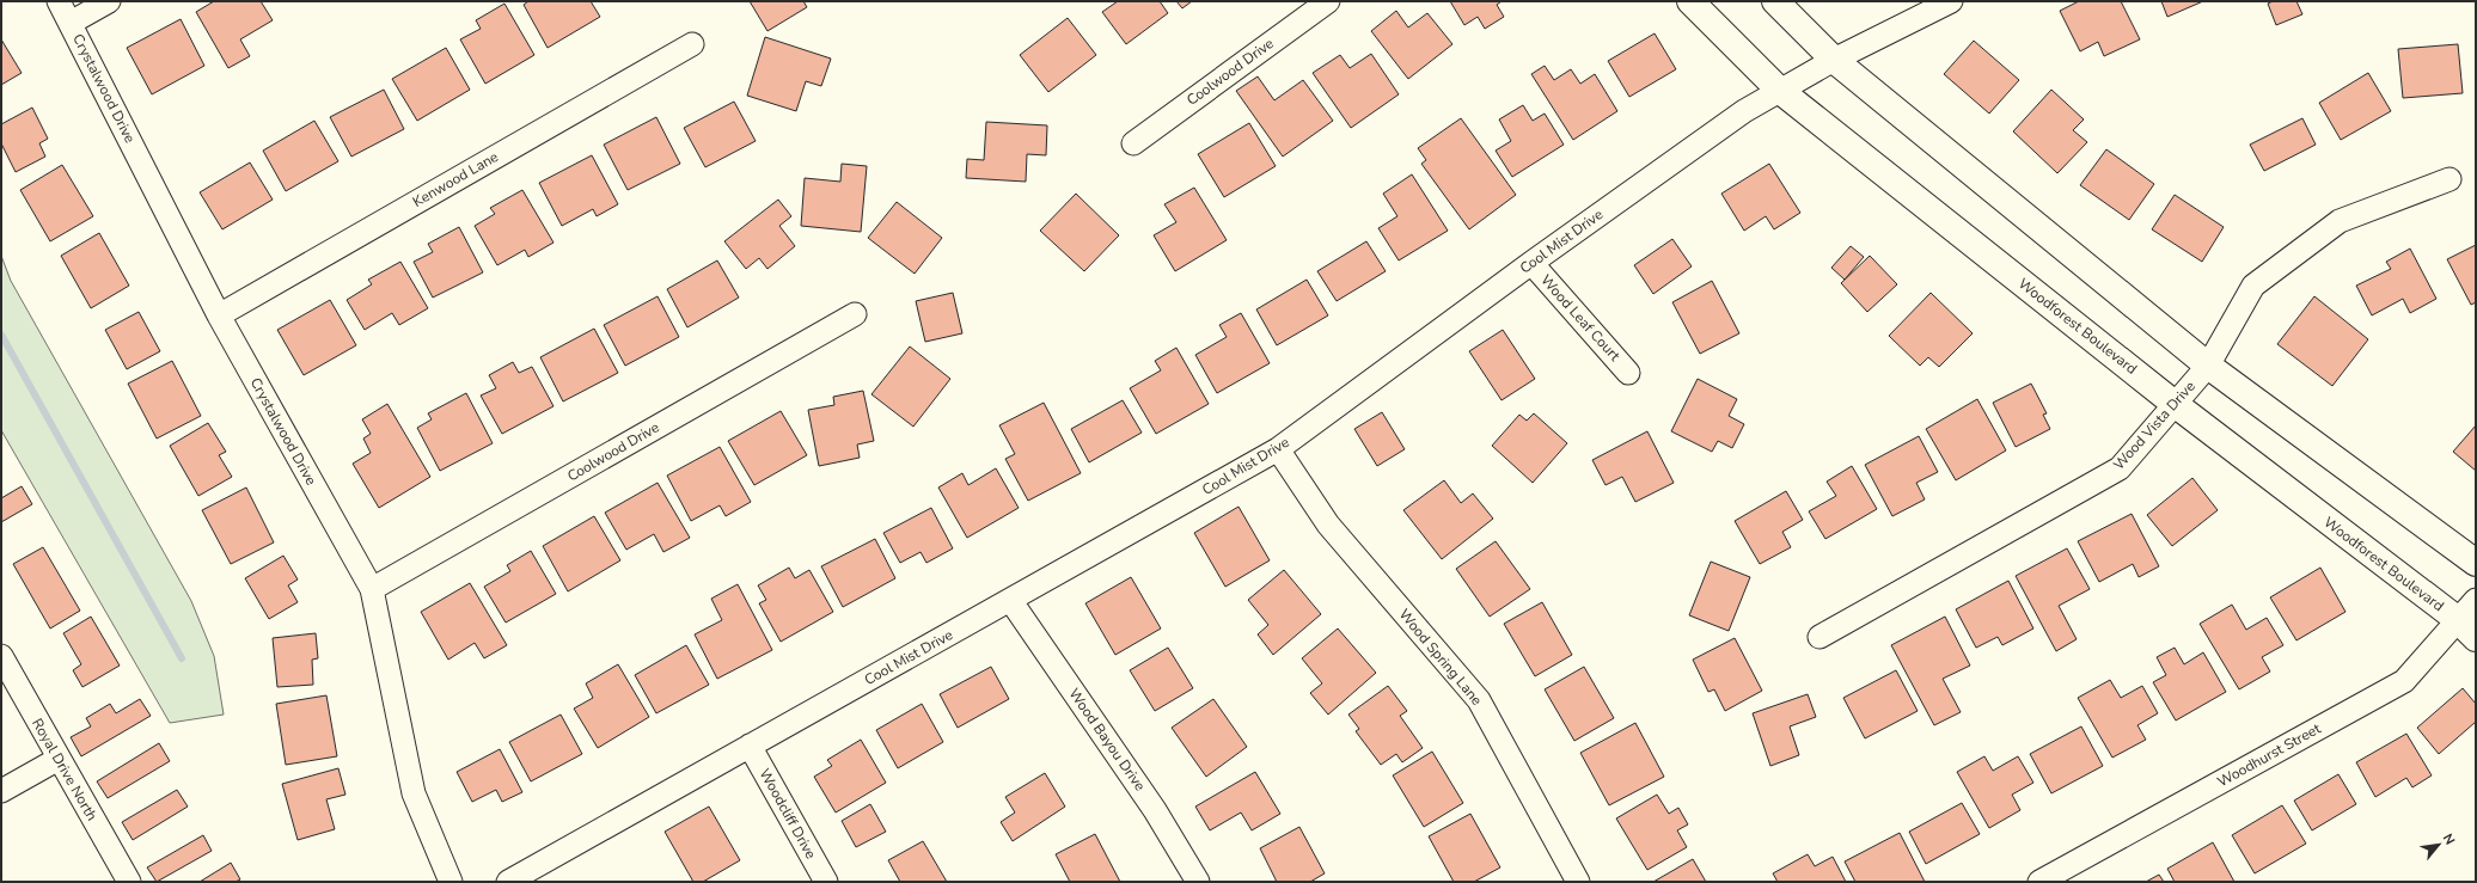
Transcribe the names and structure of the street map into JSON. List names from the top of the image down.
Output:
{
  "streets": {
    "street": [
      "Coolwood Drive",
      "Crystalwood Drive",
      "Kenwood Lane",
      "Cool Mist Drive",
      "Wood Leaf Court",
      "Woodforest Boulevard",
      "Wood Vista Drive",
      "Wood Spring Lane",
      "Wood Bayou Drive",
      "Woodhurst Street",
      "Royal Drive North",
      "Woodcliff Drive"
    ]
  },
  "crossings": [
    ["Coolwood Drive", "Crystalwood Drive"],
    ["Crystalwood Drive", "Kenwood Lane"],
    ["Cool Mist Drive", "Wood Leaf Court"],
    ["Cool Mist Drive", "Woodforest Boulevard"],
    ["Cool Mist Drive", "Wood Spring Lane"],
    ["Cool Mist Drive", "Wood Bayou Drive"],
    ["Cool Mist Drive", "Woodcliff Drive"],
    ["Woodforest Boulevard", "Wood Vista Drive"],
    ["Woodforest Boulevard", "Woodhurst Street"]
  ],
  "north": "top right"
}
